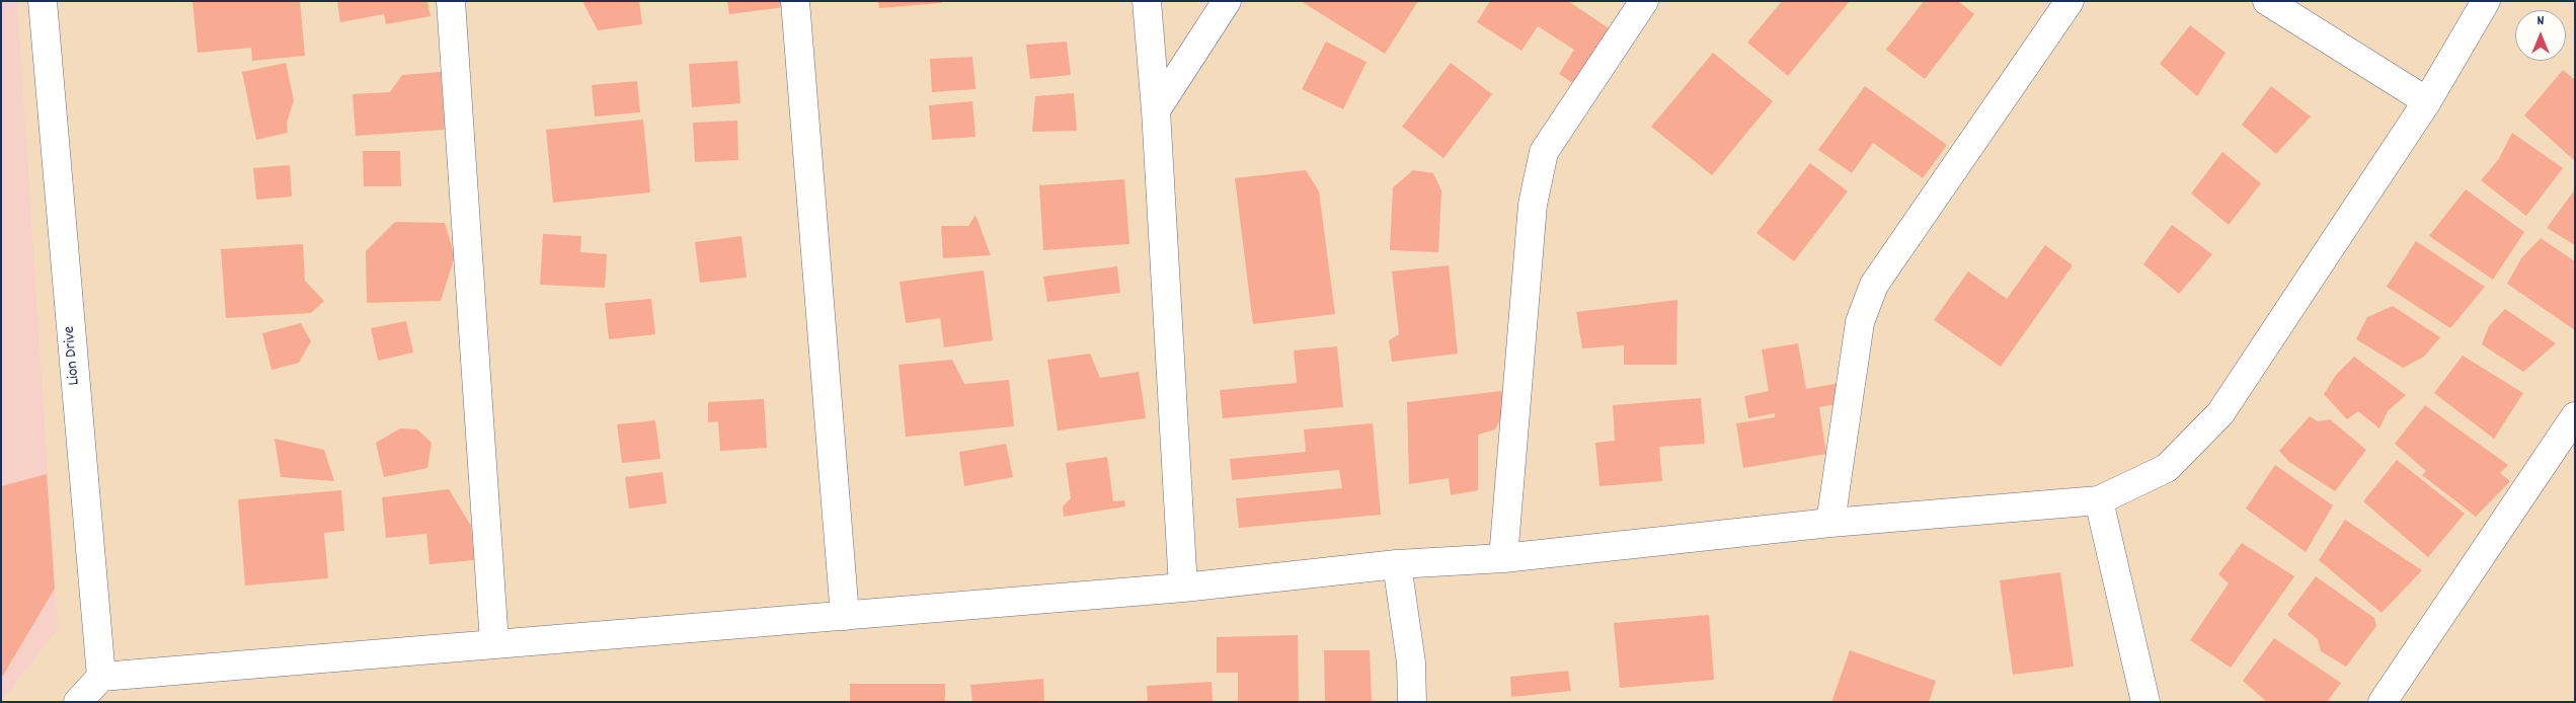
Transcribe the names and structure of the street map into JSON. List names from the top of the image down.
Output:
{
  "streets": {
    "street": ["Lion Drive"]
  },
  "north": "top"
}
